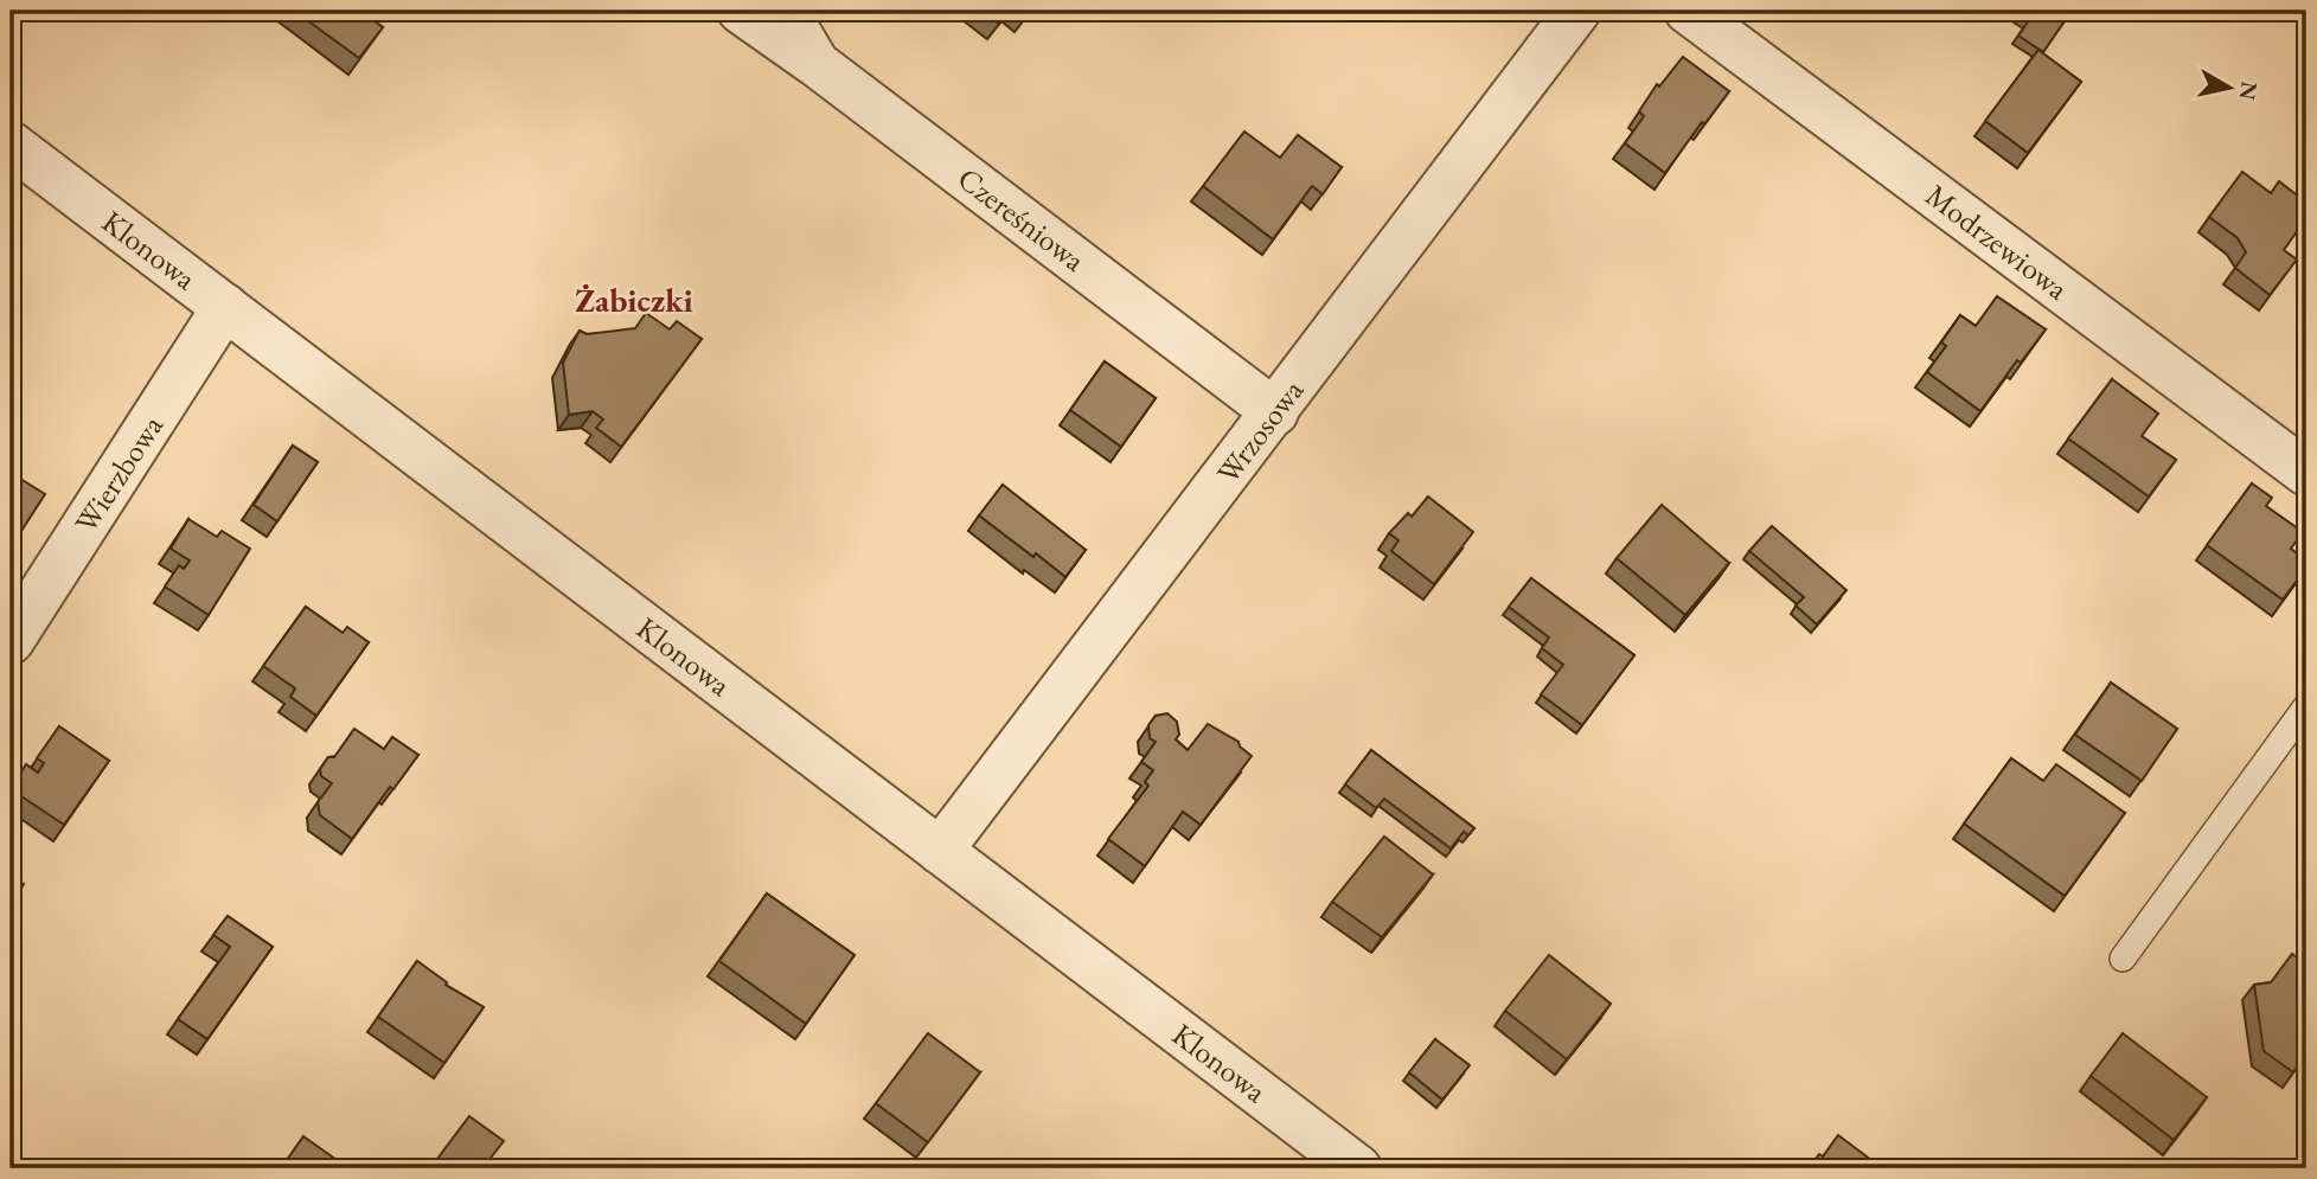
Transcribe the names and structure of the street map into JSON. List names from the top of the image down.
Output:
{
  "streets": {
    "street": [
      "Czereśniowa",
      "Modrzewiowa",
      "Klonowa",
      "Wrzosowa",
      "Wierzbowa"
    ]
  },
  "crossings": [
    ["Czereśniowa", "Wrzosowa"],
    ["Klonowa", "Wrzosowa"],
    ["Klonowa", "Wierzbowa"]
  ],
  "districts": ["Żabiczki"],
  "north": "right"
}
